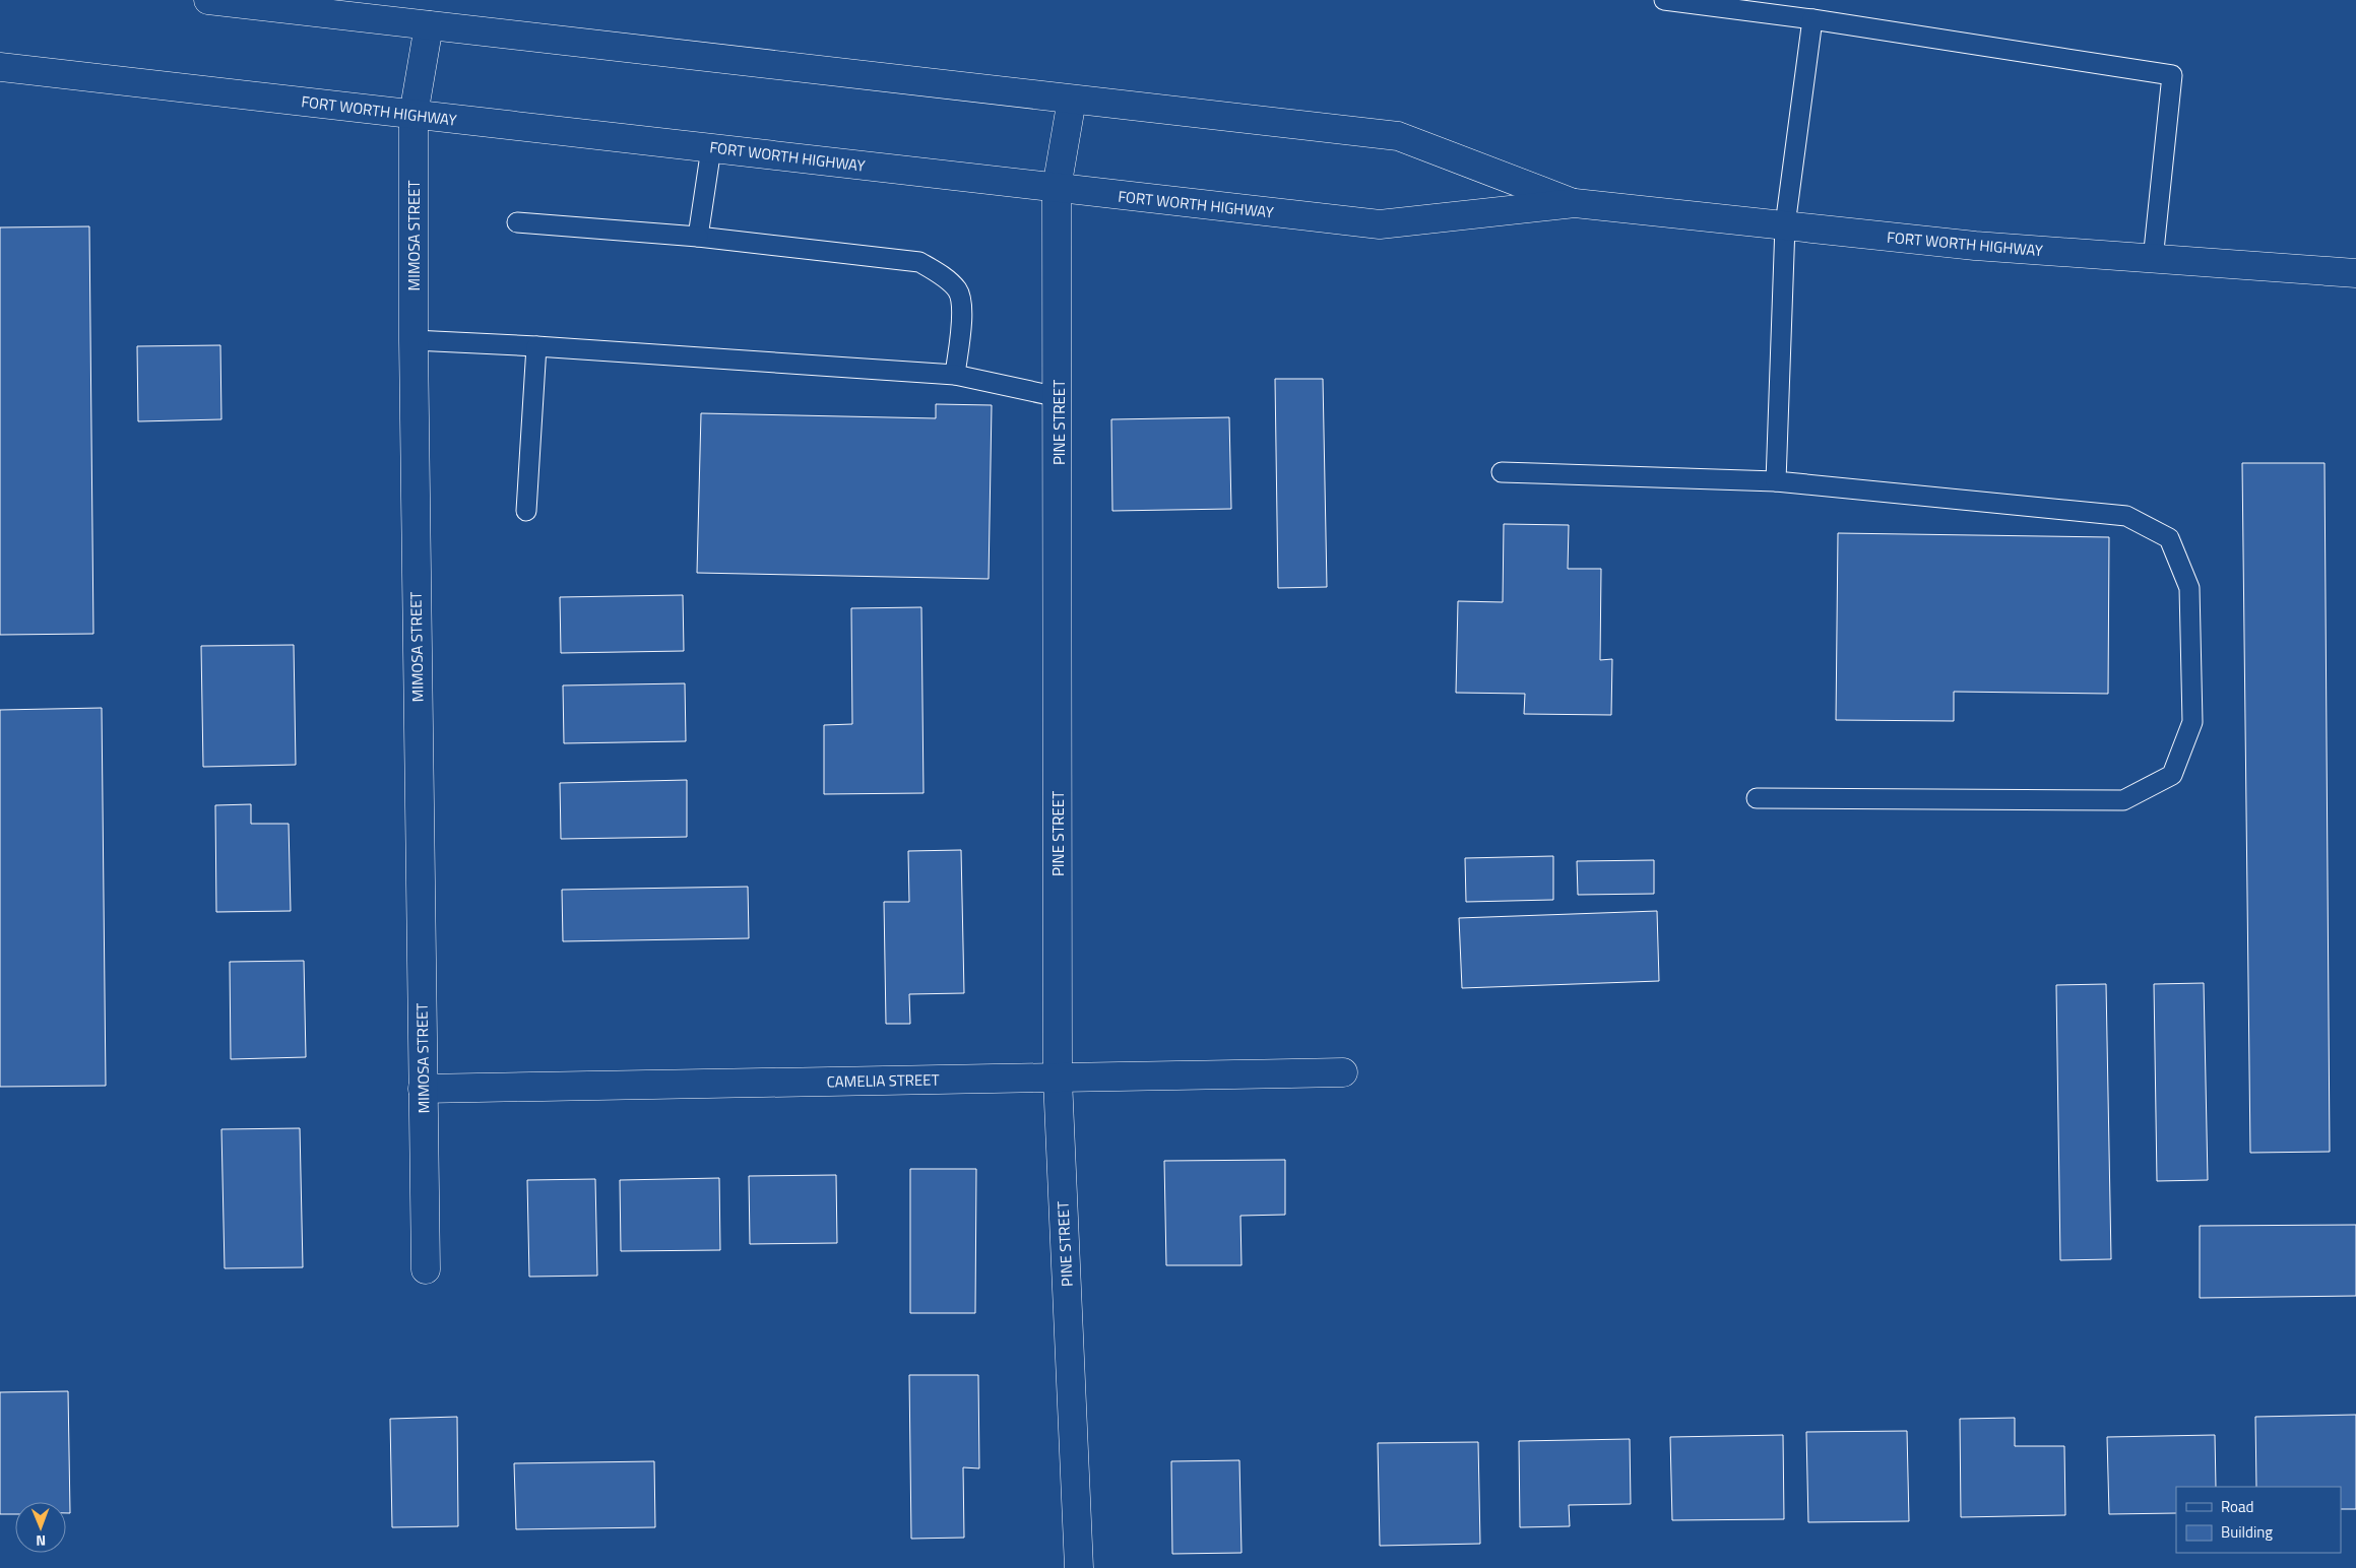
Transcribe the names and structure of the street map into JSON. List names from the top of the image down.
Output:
{
  "streets": {
    "main road": [
      "FORT WORTH HIGHWAY",
      "MIMOSA STREET",
      "PINE STREET",
      "CAMELIA STREET"
    ]
  },
  "crossings": [
    ["FORT WORTH HIGHWAY", "MIMOSA STREET"],
    ["FORT WORTH HIGHWAY", "PINE STREET"],
    ["MIMOSA STREET", "CAMELIA STREET"],
    ["PINE STREET", "CAMELIA STREET"]
  ],
  "legend": ["Road", "Building"],
  "north": "bottom"
}
